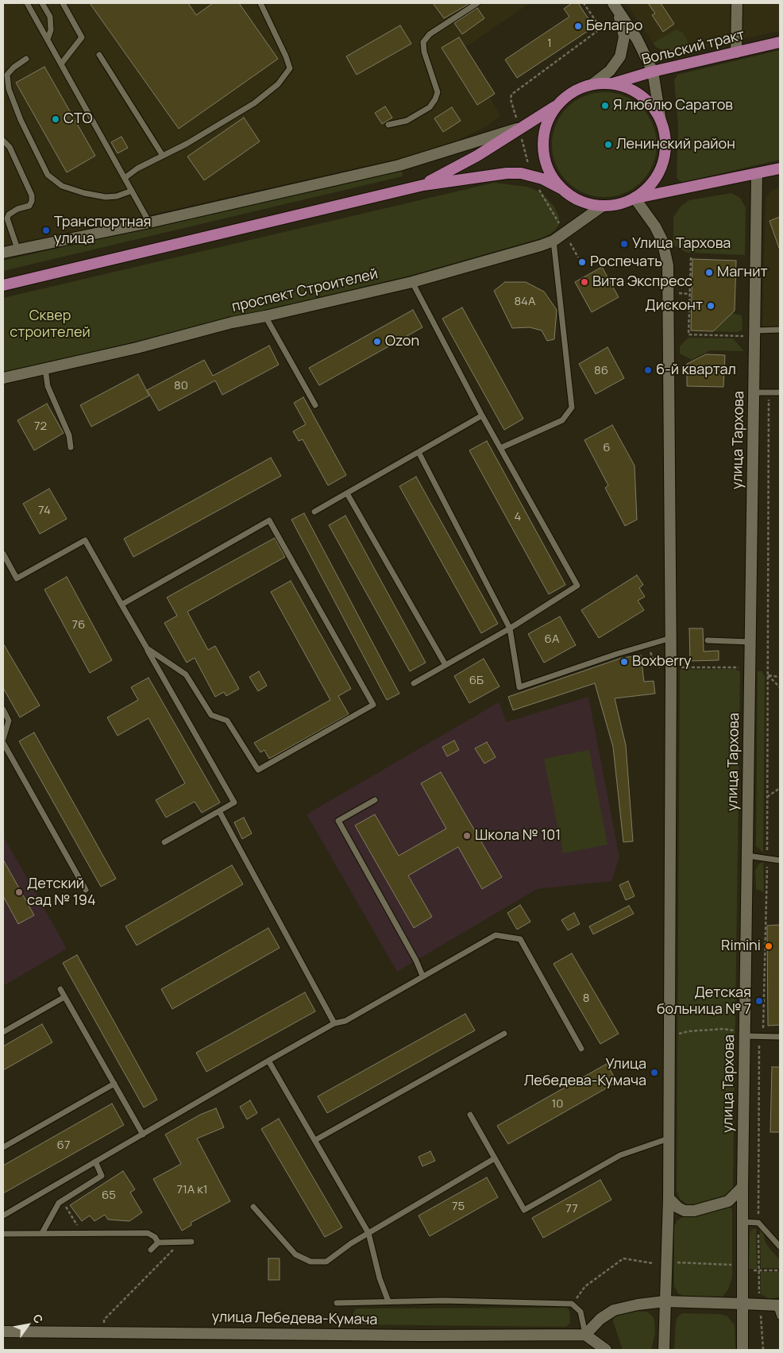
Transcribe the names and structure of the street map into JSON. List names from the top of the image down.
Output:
{
  "streets": {
    "main road": [
      "Вольский тракт",
      "проспект Строителей",
      "улица Тархова",
      "улица Лебедева-Кумача"
    ]
  },
  "crossings": [
    ["Вольский тракт", "проспект Строителей"]
  ],
  "parks": ["Cквер cтроителей"],
  "places": [
    "Белагро",
    "Я люблю Саратов",
    "СТО",
    "Ленинский район",
    "Транспортная улица",
    "Улица Тархова",
    "Роспечать",
    "Магнит",
    "Вита Экспресс",
    "Дисконт",
    "Ozon",
    "6-й квартал",
    "Boxberry",
    "Школа № 101",
    "Детский сад № 194",
    "Rimini",
    "Детская больница № 7",
    "Улица Лебедева-Кумача"
  ],
  "house_numbers": [
    "1",
    "84А",
    "86",
    "80",
    "72",
    "6",
    "74",
    "4",
    "76",
    "6А",
    "6Б",
    "8",
    "10",
    "67",
    "71А к1",
    "65",
    "75",
    "77"
  ],
  "north": "top right"
}
